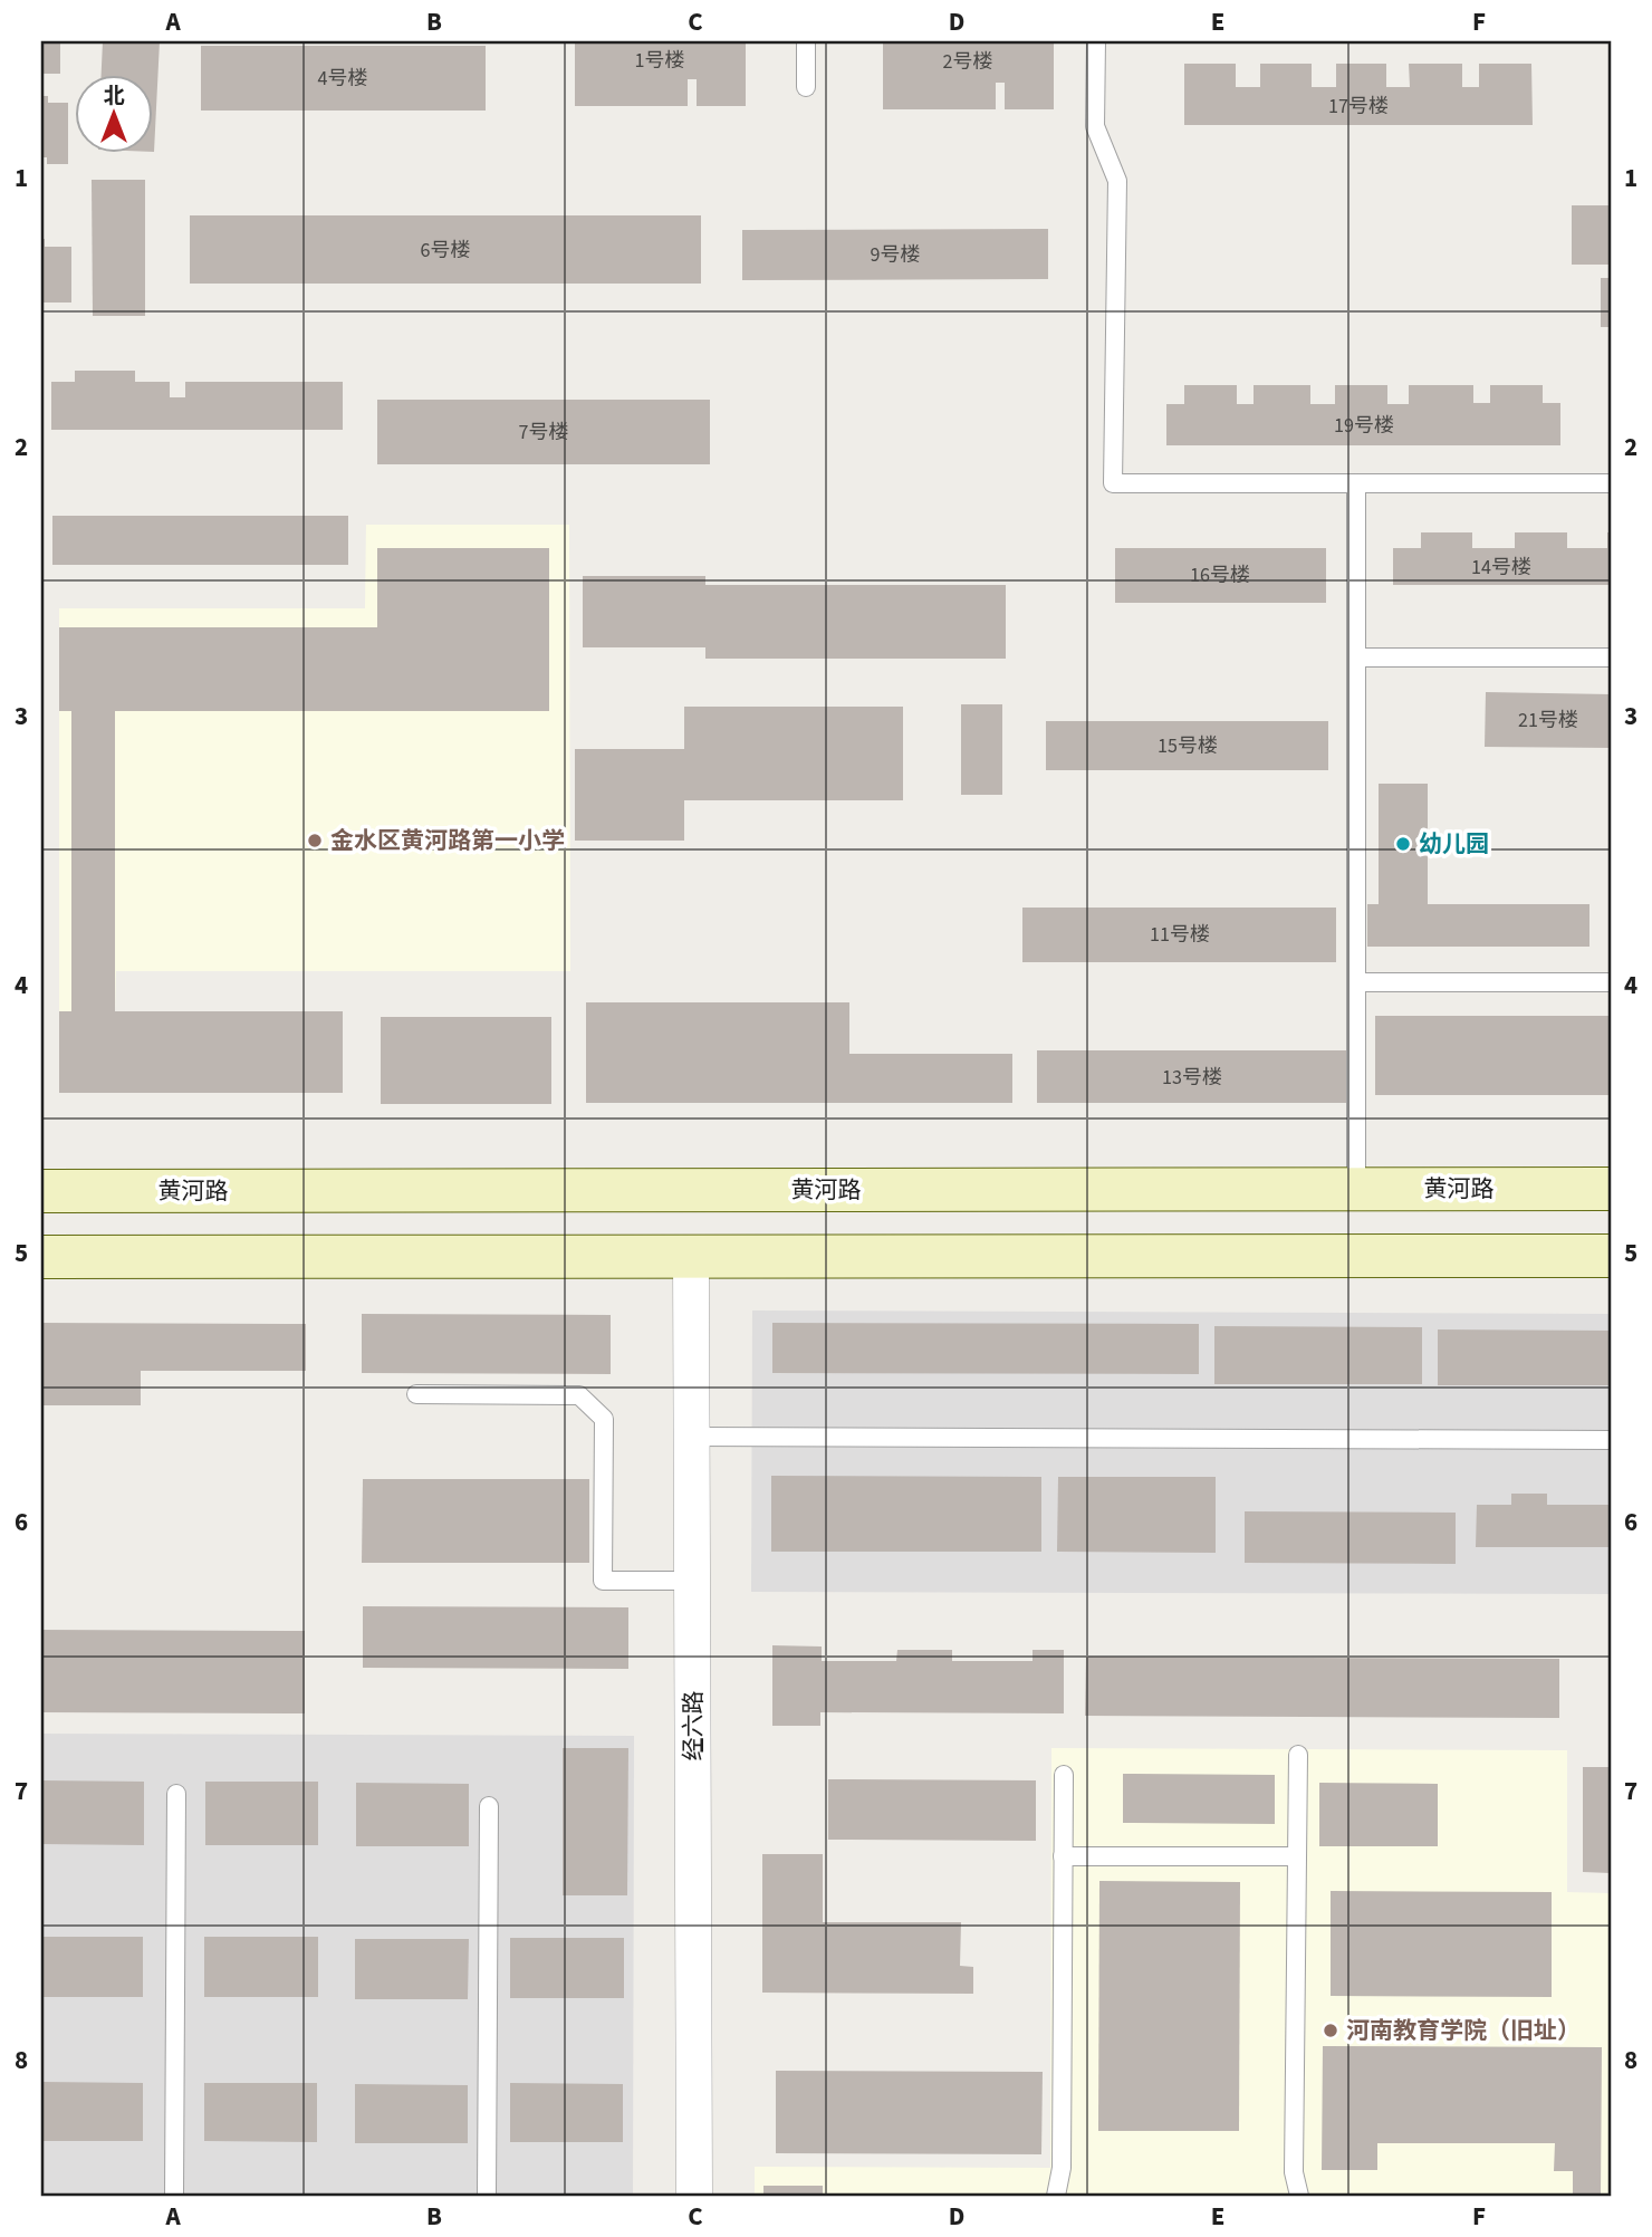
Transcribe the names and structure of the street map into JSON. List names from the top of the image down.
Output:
{
  "streets": {
    "main road": ["黄河路"],
    "street": ["经六路"]
  },
  "places": ["金水区黄河路第一小学", "幼儿园", "河南教育学院（旧址）"],
  "house_numbers": [
    "1号楼",
    "2号楼",
    "4号楼",
    "17号楼",
    "6号楼",
    "9号楼",
    "19号楼",
    "7号楼",
    "14号楼",
    "16号楼",
    "21号楼",
    "15号楼",
    "11号楼",
    "13号楼"
  ],
  "north": "top",
  "grid": {
    "columns": [
      "A",
      "B",
      "C",
      "D",
      "E",
      "F"
    ],
    "rows": [
      "1",
      "2",
      "3",
      "4",
      "5",
      "6",
      "7",
      "8"
    ]
  }
}
